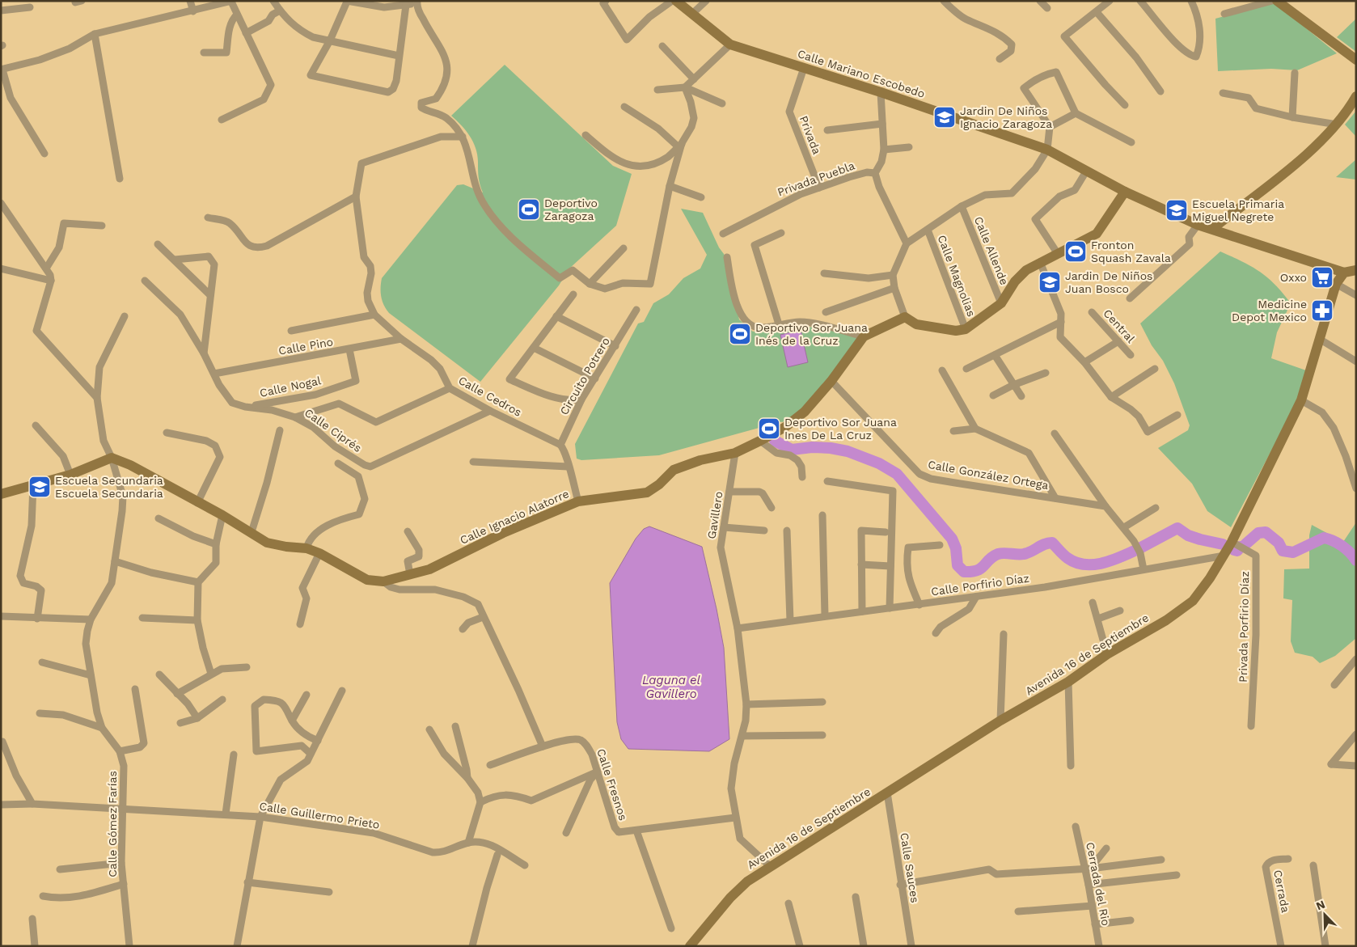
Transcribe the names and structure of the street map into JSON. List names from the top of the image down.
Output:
{
  "streets": {
    "street": [
      "Calle Mariano Escobedo",
      "Privada",
      "Privada Puebla",
      "Calle Allende",
      "Calle Magnolias",
      "Central",
      "Calle Pino",
      "Circuito Potrero",
      "Calle Nogal",
      "Calle Cedros",
      "Calle Ciprés",
      "Calle González Ortega",
      "Gavillero",
      "Calle Ignacio Alatorre",
      "Calle Porfirio Díaz",
      "Privada Porfirio Díaz",
      "Avenida 16 de Septiembre",
      "Calle Fresnos",
      "Calle Guillermo Prieto",
      "Calle Gómez Farías",
      "Calle Sauces",
      "Cerrada del Rio",
      "Cerrada"
    ]
  },
  "crossings": [
    ["Calle Mariano Escobedo", "Privada"],
    ["Calle Mariano Escobedo", "Avenida 16 de Septiembre"],
    ["Privada", "Privada Puebla"],
    ["Calle Pino", "Calle Nogal"],
    ["Calle Pino", "Calle Cedros"],
    ["Calle Pino", "Calle Ciprés"],
    ["Circuito Potrero", "Calle Cedros"],
    ["Calle Nogal", "Calle Ciprés"],
    ["Calle Cedros", "Calle Ciprés"],
    ["Calle González Ortega", "Calle Ignacio Alatorre"],
    ["Gavillero", "Calle Ignacio Alatorre"],
    ["Gavillero", "Calle Porfirio Díaz"],
    ["Gavillero", "Avenida 16 de Septiembre"],
    ["Gavillero", "Calle Fresnos"],
    ["Calle Ignacio Alatorre", "Calle Gómez Farías"],
    ["Calle Porfirio Díaz", "Avenida 16 de Septiembre"],
    ["Privada Porfirio Díaz", "Avenida 16 de Septiembre"],
    ["Avenida 16 de Septiembre", "Calle Sauces"],
    ["Calle Guillermo Prieto", "Calle Gómez Farías"]
  ],
  "water": ["Laguna el Gavillero"],
  "places": {
    "school or university": [
      "Jardin De Niños Ignacio Zaragoza",
      "Escuela Primaria Miguel Negrete",
      "Jardin De Niños Juan Bosco",
      "Escuela Secundaria Escuela Secundaria"
    ],
    "sports": [
      "Deportivo Zaragoza",
      "Fronton Squash Zavala",
      "Deportivo Sor Juana Inés de la Cruz",
      "Deportivo Sor Juana Ines De La Cruz"
    ],
    "supermarket": ["Oxxo"],
    "pharmacy": ["Medicine Depot Mexico"]
  },
  "north": "top left"
}
